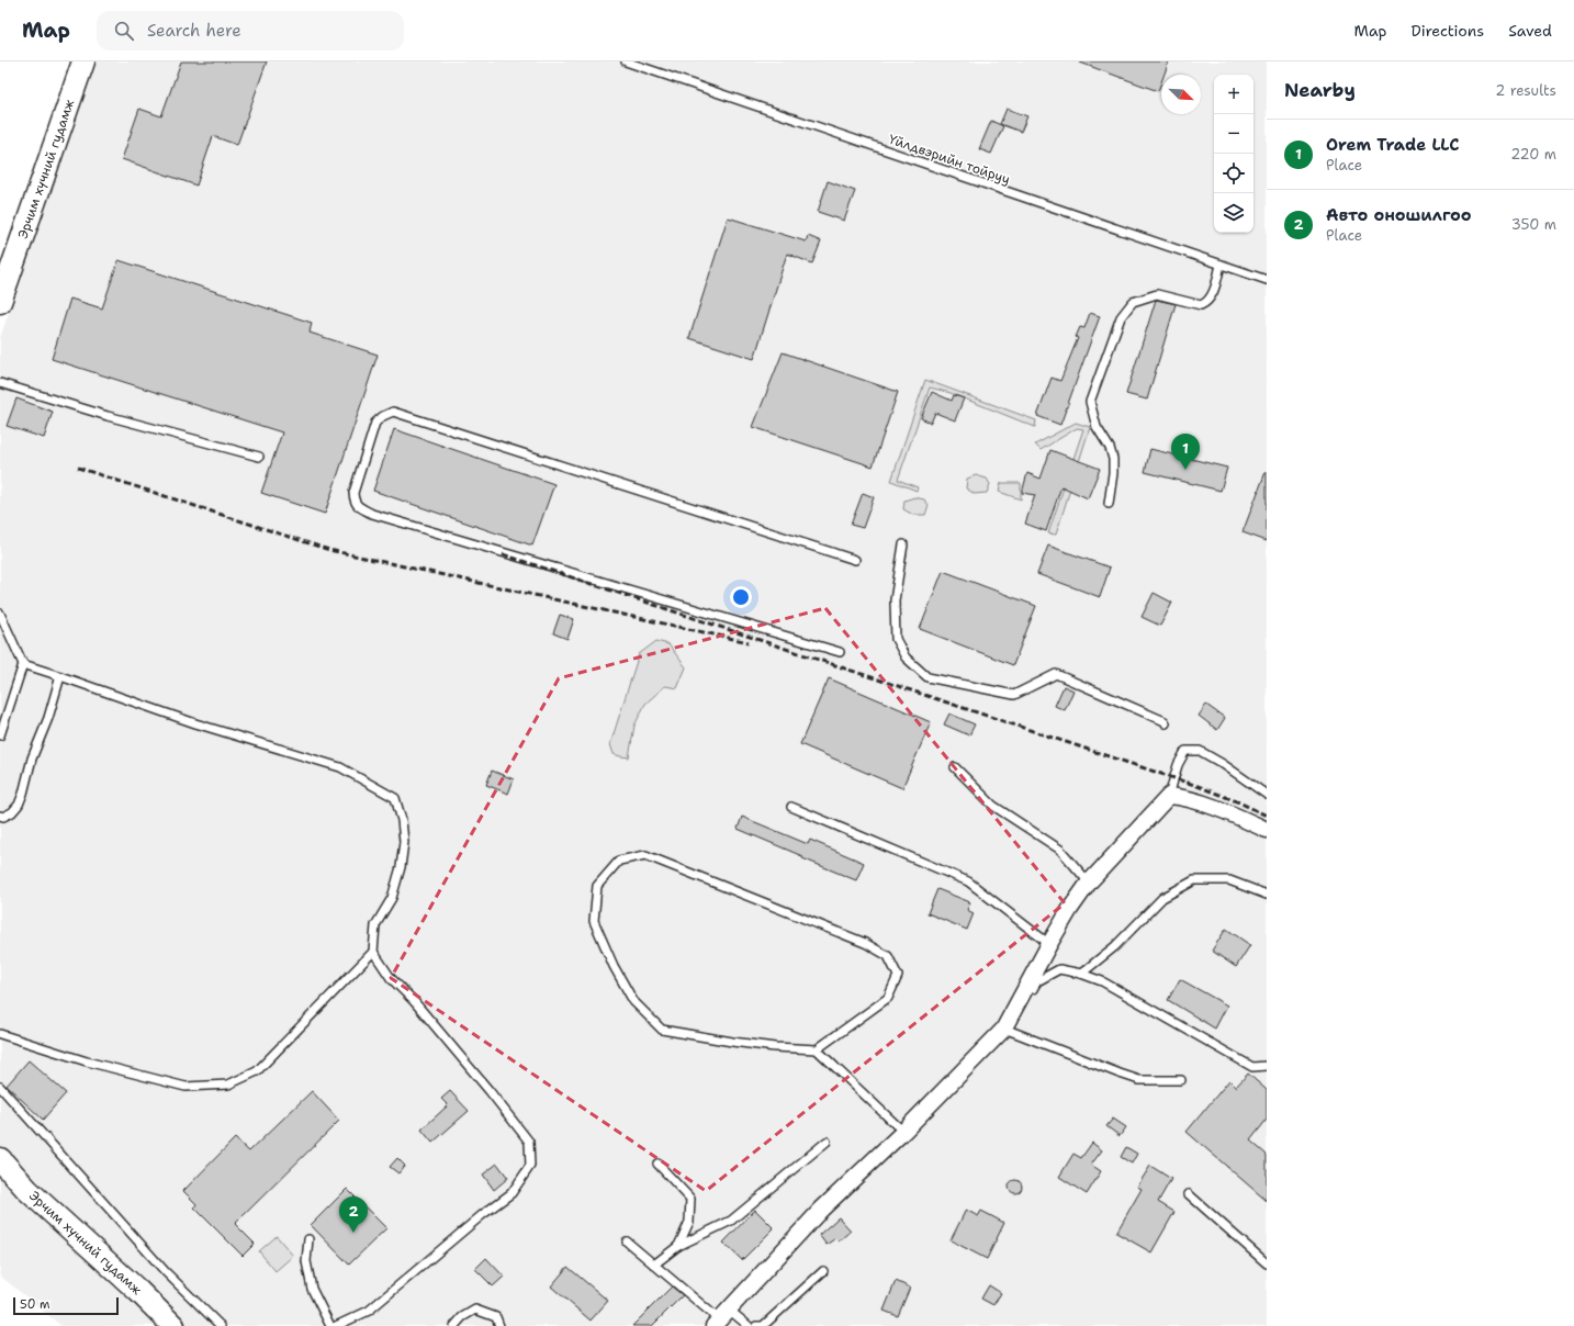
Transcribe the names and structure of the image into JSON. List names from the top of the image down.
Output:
{
  "streets": {
    "main road": ["Эрчим хүчний гудамж"],
    "lane": ["Үйлдвэрийн тойруу"]
  },
  "scale_bar": "50 m",
  "north": "bottom right",
  "page": {
    "header": "Map",
    "search": "Search here",
    "nav": ["Map", "Directions", "Saved"],
    "heading": ["Nearby", "2 results"],
    "map_buttons": ["+", "−"],
    "list": [
      {
        "mark": "1",
        "name": "Orem Trade LLC",
        "note": "Place",
        "value": "220 m"
      },
      {
        "mark": "2",
        "name": "Авто оношилгоо",
        "note": "Place",
        "value": "350 m"
      }
    ],
    "pins": ["1", "2"],
    "scale": "50 m"
  }
}
